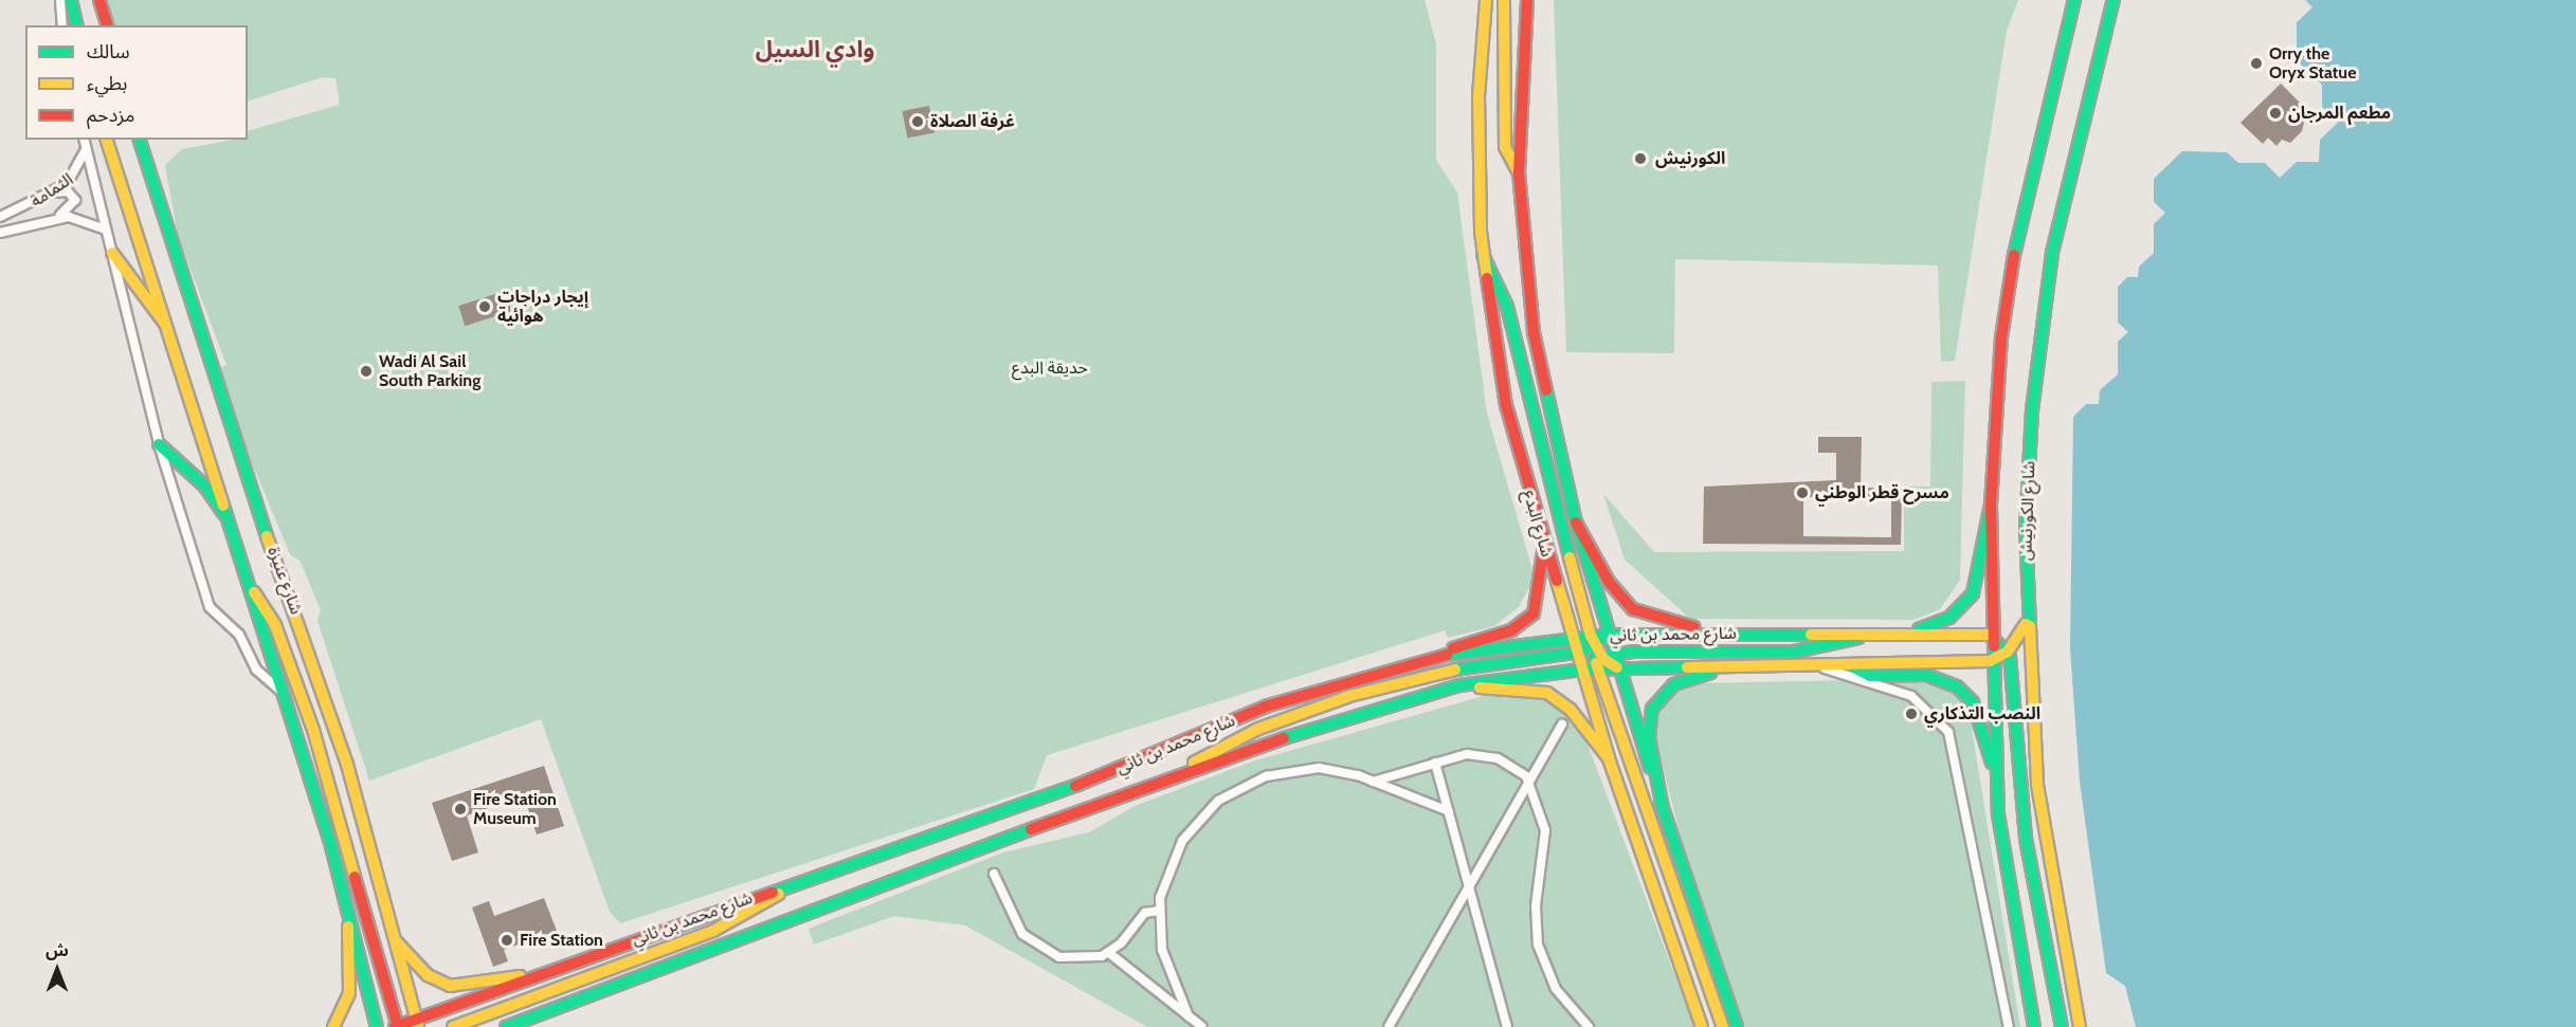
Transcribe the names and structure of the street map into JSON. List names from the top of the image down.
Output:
{
  "streets": {
    "main road": [
      "شارع الكورنيش",
      "شارع البدع",
      "شارع عنيزة",
      "شارع محمد بن ثاني"
    ],
    "street": ["الثمامة"]
  },
  "crossings": [
    ["شارع الكورنيش", "شارع محمد بن ثاني"],
    ["شارع البدع", "شارع محمد بن ثاني"],
    ["شارع عنيزة", "شارع محمد بن ثاني"]
  ],
  "districts": ["وادي السيل"],
  "parks": ["حديقة البدع"],
  "places": [
    "Orry the Oryx Statue",
    "مطعم المرجان",
    "غرفة الصلاة",
    "الكورنيش",
    "إيجار دراجات هوائية",
    "Wadi Al Sail South Parking",
    "مسرح قطر الوطني",
    "النصب التذكاري",
    "Fire Station Museum",
    "Fire Station"
  ],
  "legend": ["سالك", "بطيء", "مزدحم"],
  "north": "top"
}
